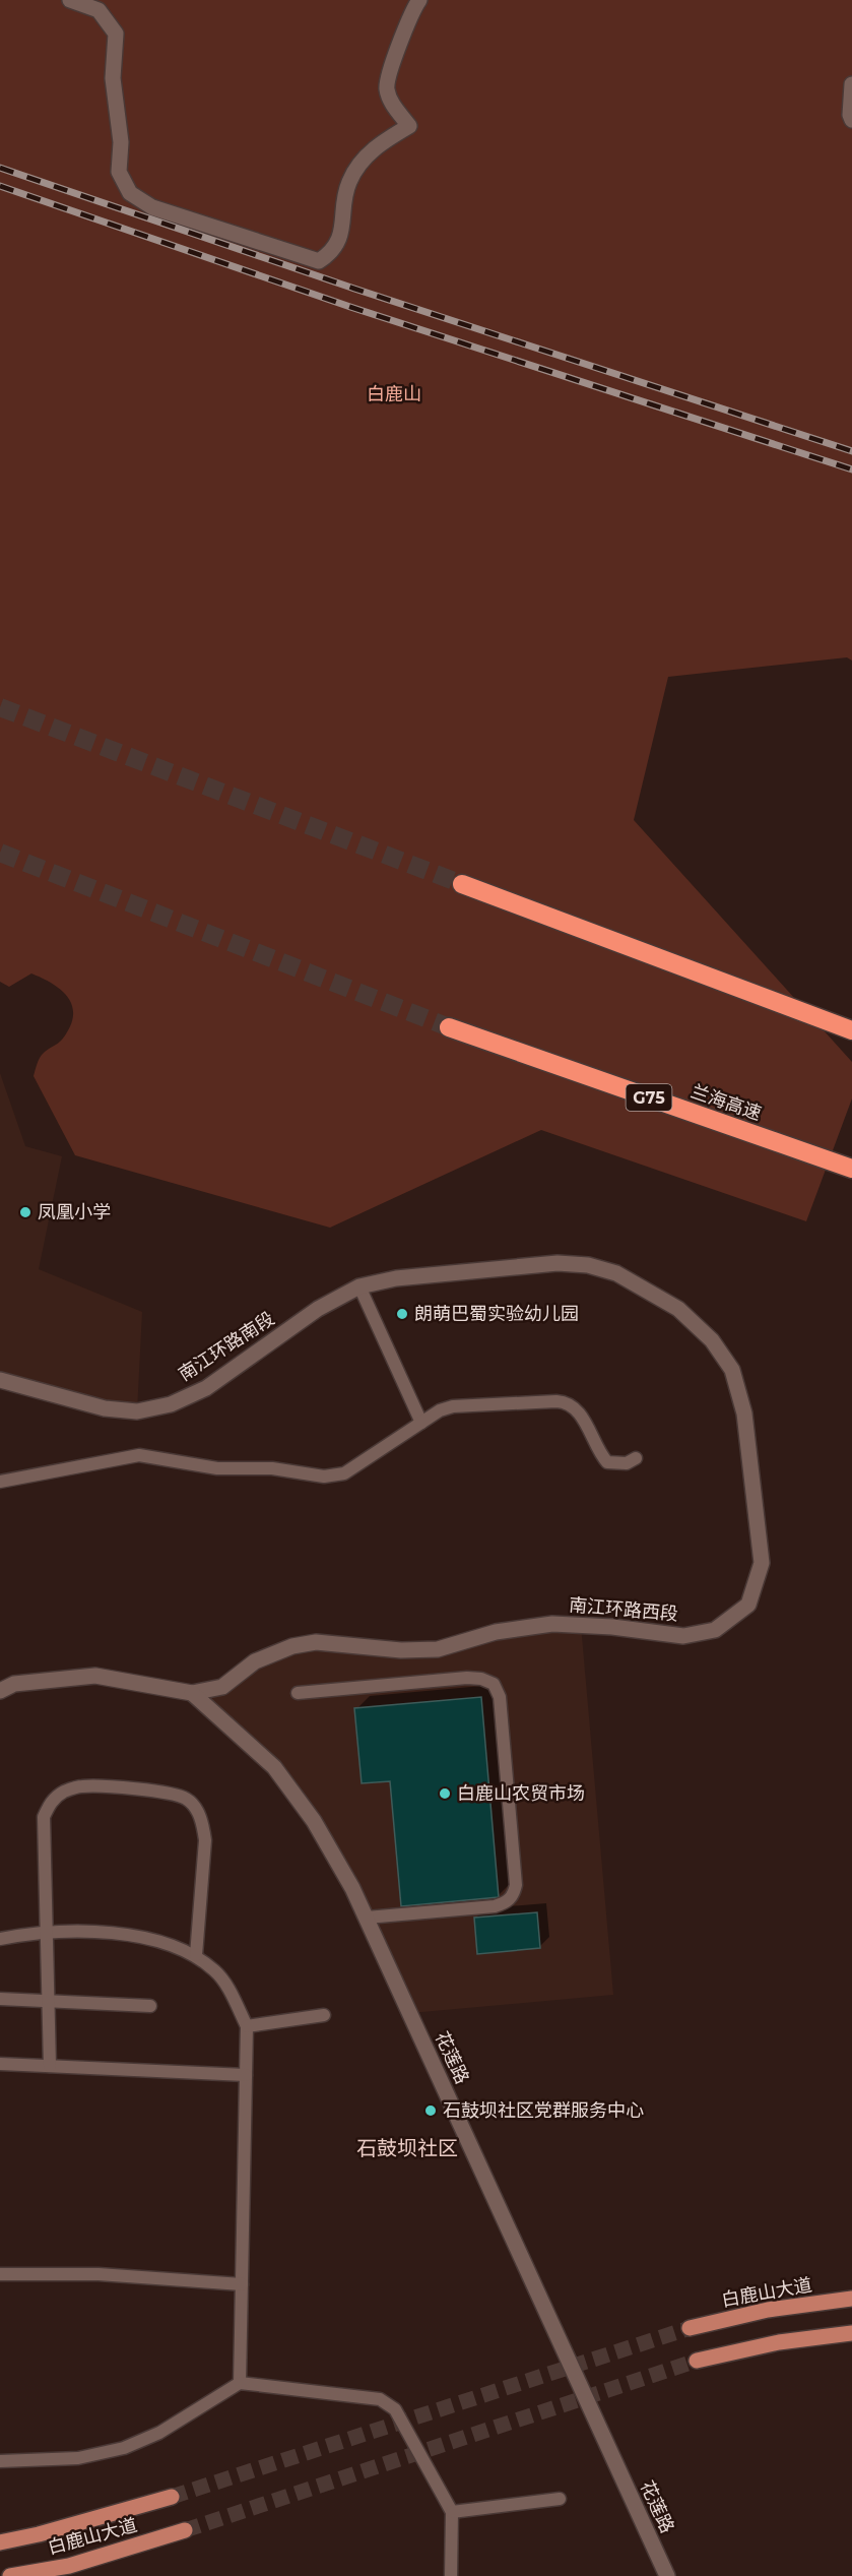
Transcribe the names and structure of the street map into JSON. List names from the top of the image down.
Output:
{
  "streets": {
    "highway": ["G75", "兰海高速"],
    "main road": ["白鹿山大道"],
    "street": ["南江环路南段", "南江环路西段", "花莲路"]
  },
  "crossings": [
    ["南江环路南段", "南江环路西段"],
    ["南江环路西段", "花莲路"]
  ],
  "districts": ["石鼓坝社区"],
  "parks": ["白鹿山"],
  "places": [
    "凤凰小学",
    "朗萌巴蜀实验幼儿园",
    "白鹿山农贸市场",
    "石鼓坝社区党群服务中心"
  ]
}
